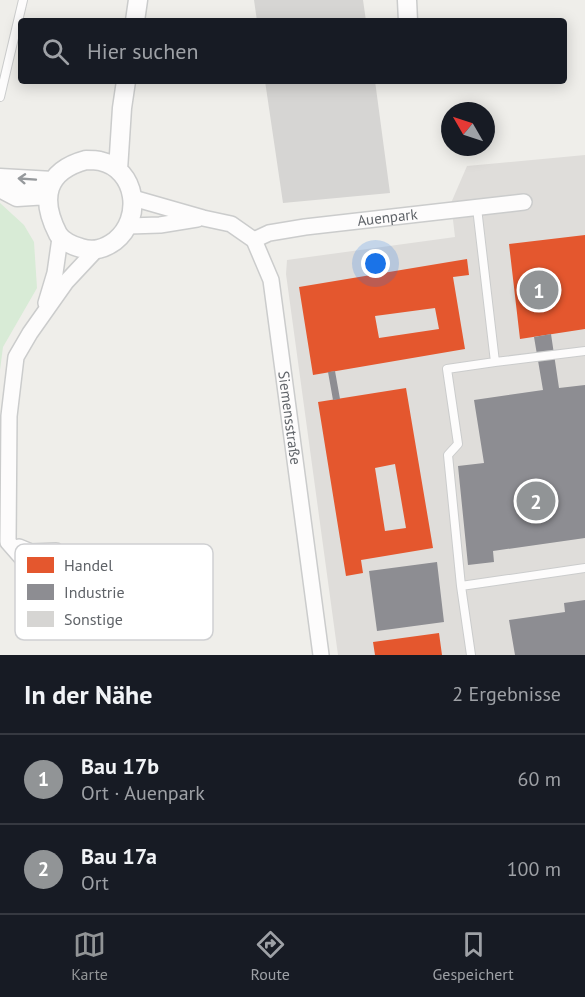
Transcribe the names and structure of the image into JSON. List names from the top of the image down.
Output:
{
  "streets": {
    "street": ["Auenpark", "Siemensstraße"]
  },
  "crossings": [
    ["Auenpark", "Siemensstraße"]
  ],
  "legend": ["Handel", "Industrie", "Sonstige"],
  "north": "top left",
  "page": {
    "search": "Hier suchen",
    "pins": ["1", "2"],
    "heading": ["In der Nähe", "2 Ergebnisse"],
    "list": [
      {
        "mark": "1",
        "name": "Bau 17b",
        "note": "Ort · Auenpark",
        "value": "60 m"
      },
      {
        "mark": "2",
        "name": "Bau 17a",
        "note": "Ort",
        "value": "100 m"
      }
    ],
    "nav": ["Karte", "Route", "Gespeichert"]
  }
}
